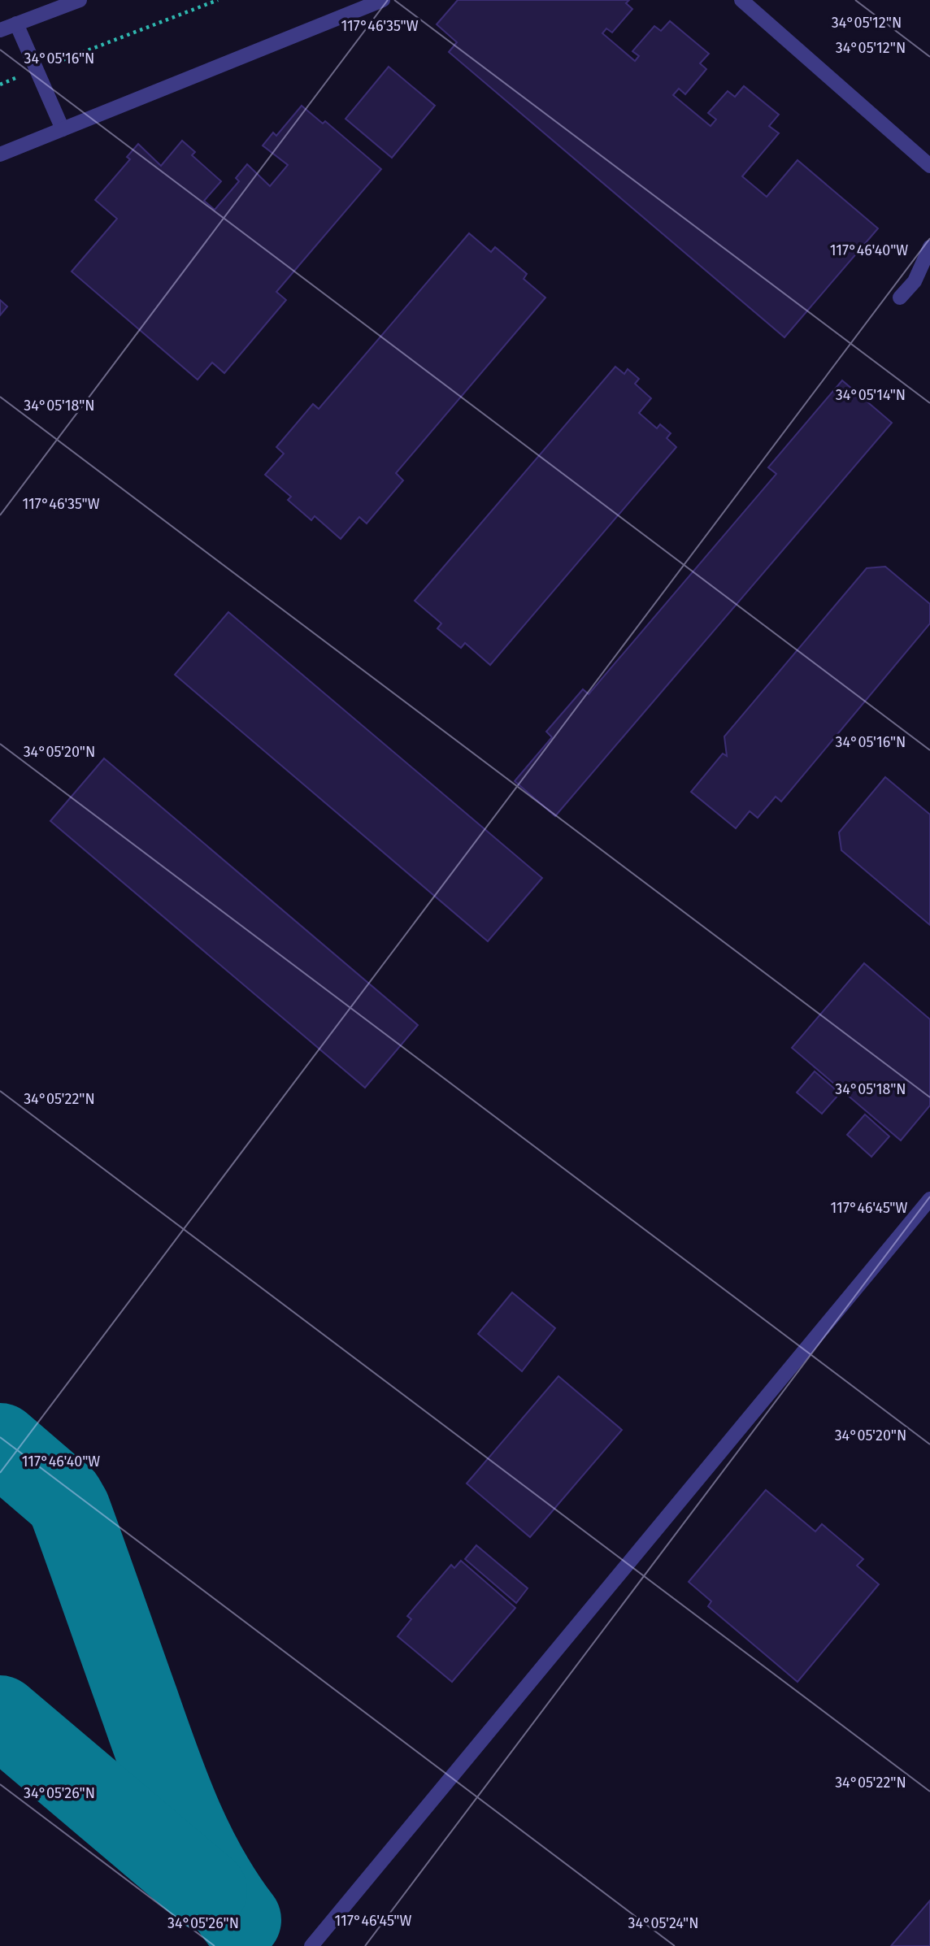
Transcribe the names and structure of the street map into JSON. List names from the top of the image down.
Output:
{
  "coordinates": [
    "34°05'12\"N",
    "117°46'35\"W",
    "34°05'16\"N",
    "117°46'40\"W",
    "34°05'14\"N",
    "34°05'18\"N",
    "34°05'20\"N",
    "34°05'22\"N",
    "117°46'45\"W",
    "34°05'26\"N",
    "34°05'24\"N"
  ]
}
